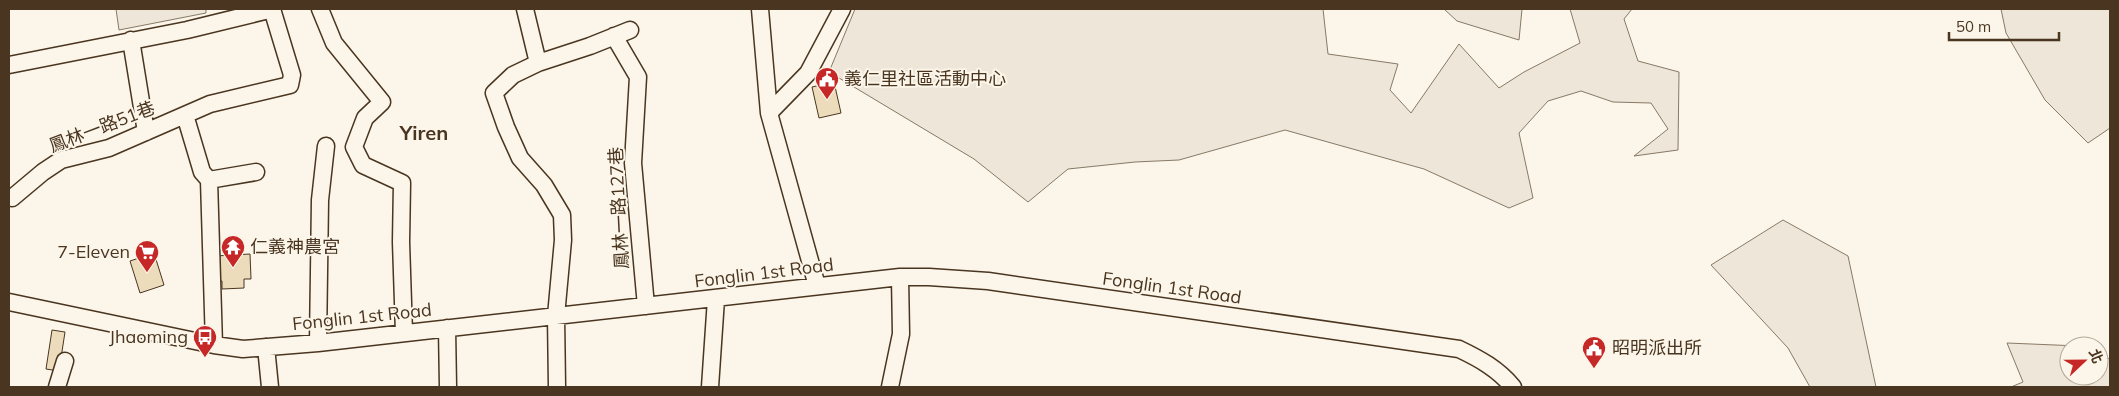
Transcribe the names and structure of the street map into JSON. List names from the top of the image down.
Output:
{
  "streets": {
    "street": ["鳳林一路51巷", "鳳林一路127巷", "Fonglin 1st Road"]
  },
  "crossings": [
    ["鳳林一路127巷", "Fonglin 1st Road"]
  ],
  "districts": ["Yiren"],
  "places": {
    "public building": ["義仁里社區活動中心", "昭明派出所"],
    "temple": ["仁義神農宮"],
    "supermarket": ["7-Eleven"],
    "bus stop": ["Jhaoming"]
  },
  "scale_bar": "50 m",
  "north": "right"
}
